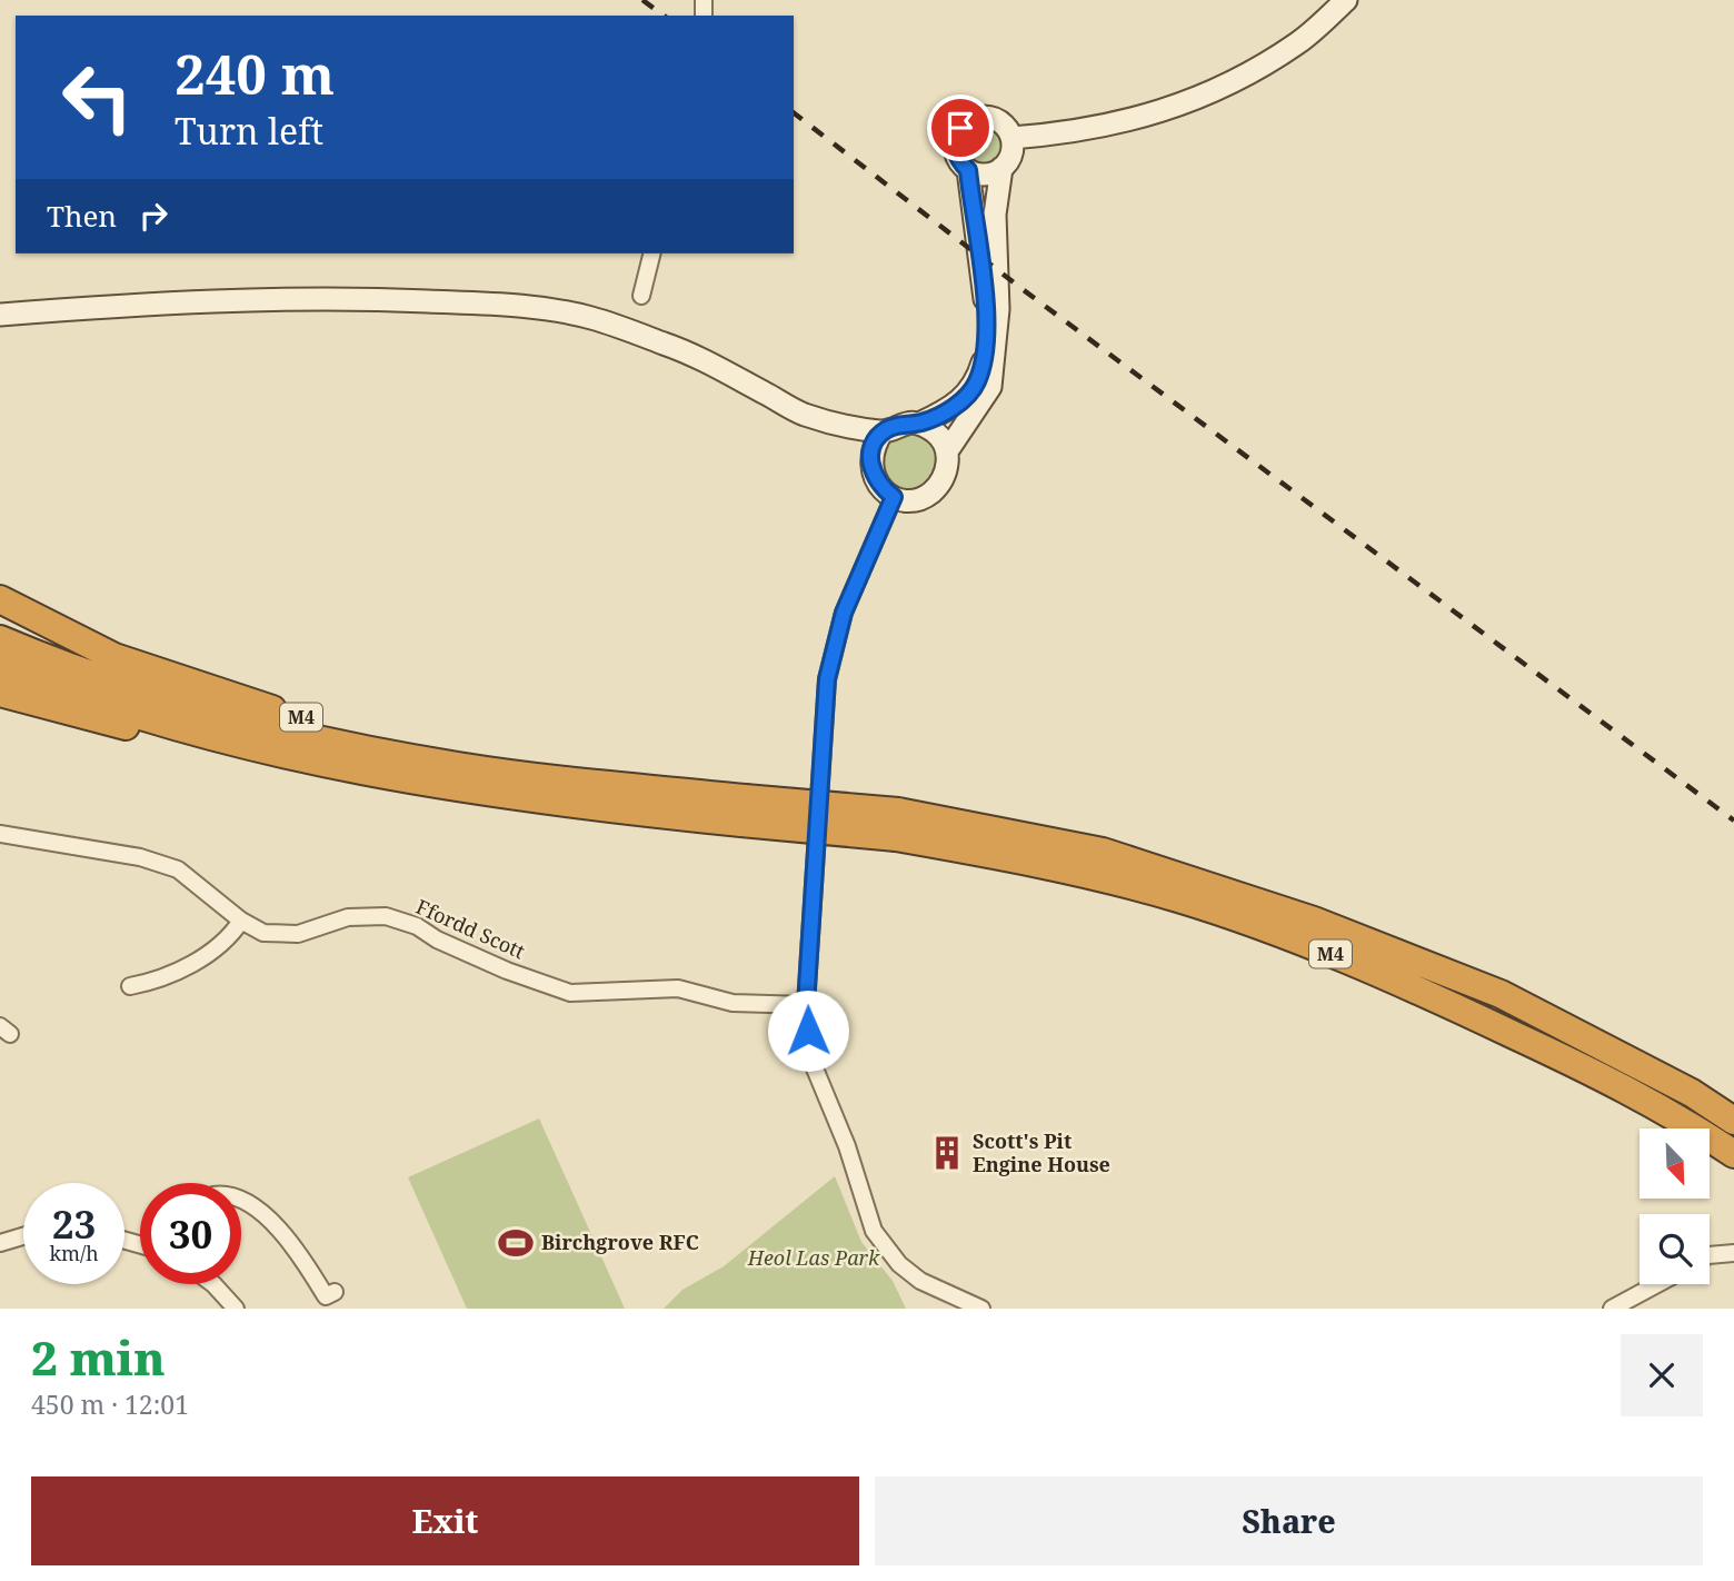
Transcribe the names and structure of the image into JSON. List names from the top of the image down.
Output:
{
  "streets": {
    "highway": ["M4"],
    "street": ["Ffordd Scott"]
  },
  "parks": ["Heol Las Park"],
  "places": {
    "building": ["Scott's Pit Engine House"],
    "sports": ["Birchgrove RFC"]
  },
  "north": "bottom right",
  "page": {
    "turn": ["240 m", "Turn left"],
    "then": "Then",
    "speed": "23 km/h",
    "limit": "30",
    "heading": ["2 min", "450 m · 12:01"],
    "buttons": ["Exit", "Share"]
  }
}
